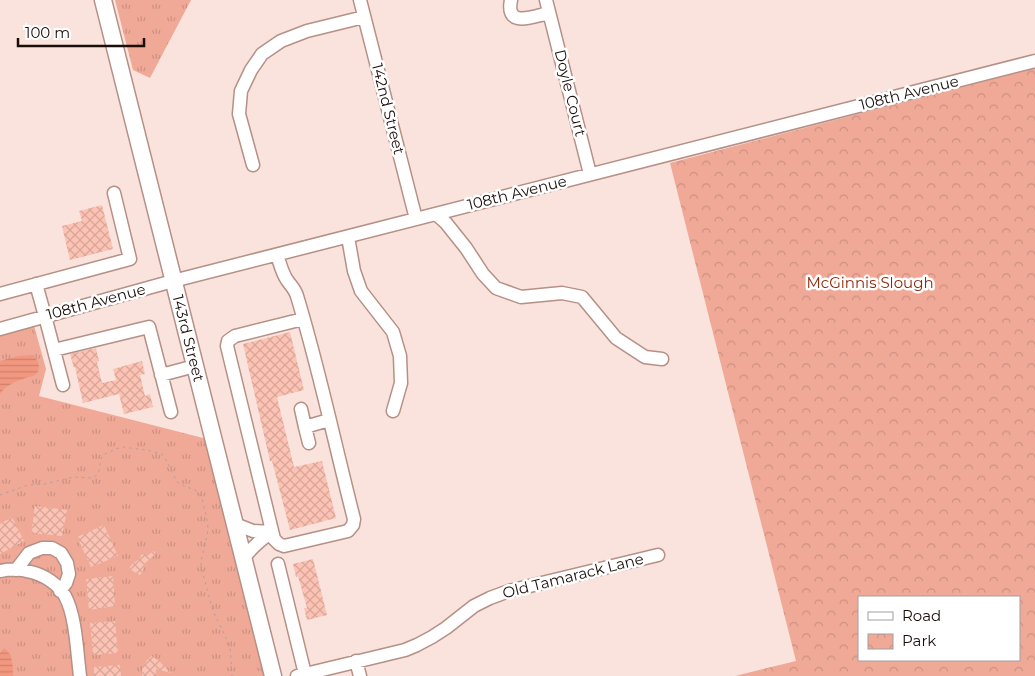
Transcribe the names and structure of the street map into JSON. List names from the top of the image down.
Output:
{
  "streets": {
    "main road": ["143rd Street"],
    "street": [
      "Doyle Court",
      "108th Avenue",
      "142nd Street",
      "Old Tamarack Lane"
    ]
  },
  "crossings": [
    ["Doyle Court", "108th Avenue"],
    ["108th Avenue", "142nd Street"],
    ["108th Avenue", "143rd Street"]
  ],
  "parks": ["McGinnis Slough"],
  "legend": ["Road", "Park"],
  "scale_bar": "100 m"
}
